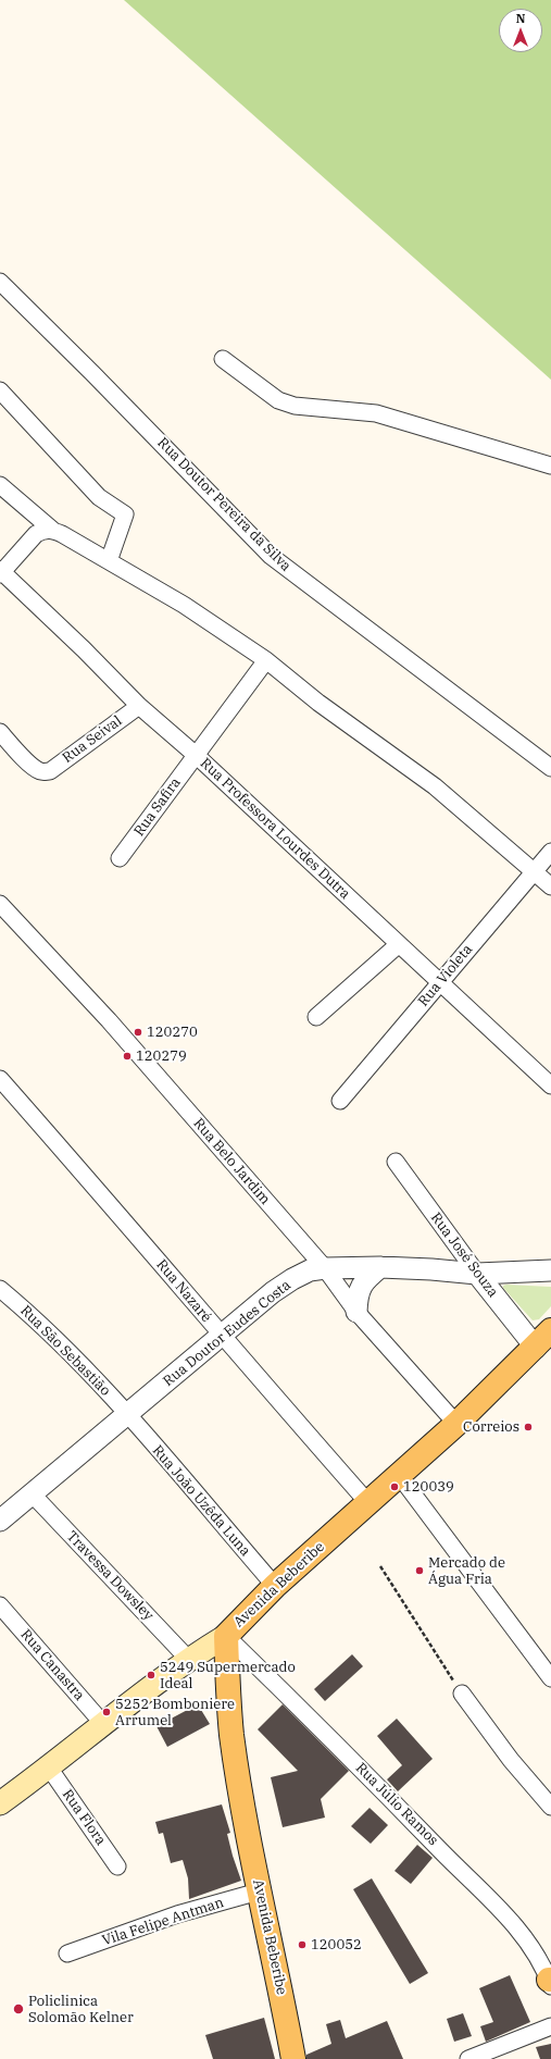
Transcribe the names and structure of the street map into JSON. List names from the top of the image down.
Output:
{
  "streets": {
    "main road": ["Avenida Beberibe"],
    "street": [
      "Rua Doutor Pereira da Silva",
      "Rua Seival",
      "Rua Safira",
      "Rua Professora Lourdes Dutra",
      "Rua Violeta",
      "Rua Belo Jardim",
      "Rua José Souza",
      "Rua Nazaré",
      "Rua Doutor Eudes Costa",
      "Rua São Sebastião",
      "Rua João Uzêda Luna",
      "Travessa Dowsley",
      "Rua Canastra",
      "Rua Júlio Ramos",
      "Rua Flora",
      "Vila Felipe Antman"
    ]
  },
  "crossings": [
    ["Rua Seival", "Rua Professora Lourdes Dutra"],
    ["Rua Safira", "Rua Professora Lourdes Dutra"],
    ["Rua Professora Lourdes Dutra", "Rua Violeta"],
    ["Rua Belo Jardim", "Rua Doutor Eudes Costa"],
    ["Rua Belo Jardim", "Avenida Beberibe"],
    ["Rua José Souza", "Rua Doutor Eudes Costa"],
    ["Rua José Souza", "Avenida Beberibe"],
    ["Rua Nazaré", "Rua Doutor Eudes Costa"],
    ["Rua Nazaré", "Avenida Beberibe"],
    ["Rua Doutor Eudes Costa", "Rua São Sebastião"],
    ["Rua Doutor Eudes Costa", "Rua João Uzêda Luna"],
    ["Rua Doutor Eudes Costa", "Travessa Dowsley"],
    ["Rua São Sebastião", "Rua João Uzêda Luna"],
    ["Rua João Uzêda Luna", "Avenida Beberibe"],
    ["Avenida Beberibe", "Rua Júlio Ramos"],
    ["Avenida Beberibe", "Vila Felipe Antman"]
  ],
  "places": [
    "120270",
    "120279",
    "Correios",
    "120039",
    "Mercado de Água Fria",
    "5249 Supermercado Ideal",
    "5252 Bomboniere Arrumel",
    "120052",
    "Policlinica Solomão Kelner"
  ],
  "north": "top"
}
